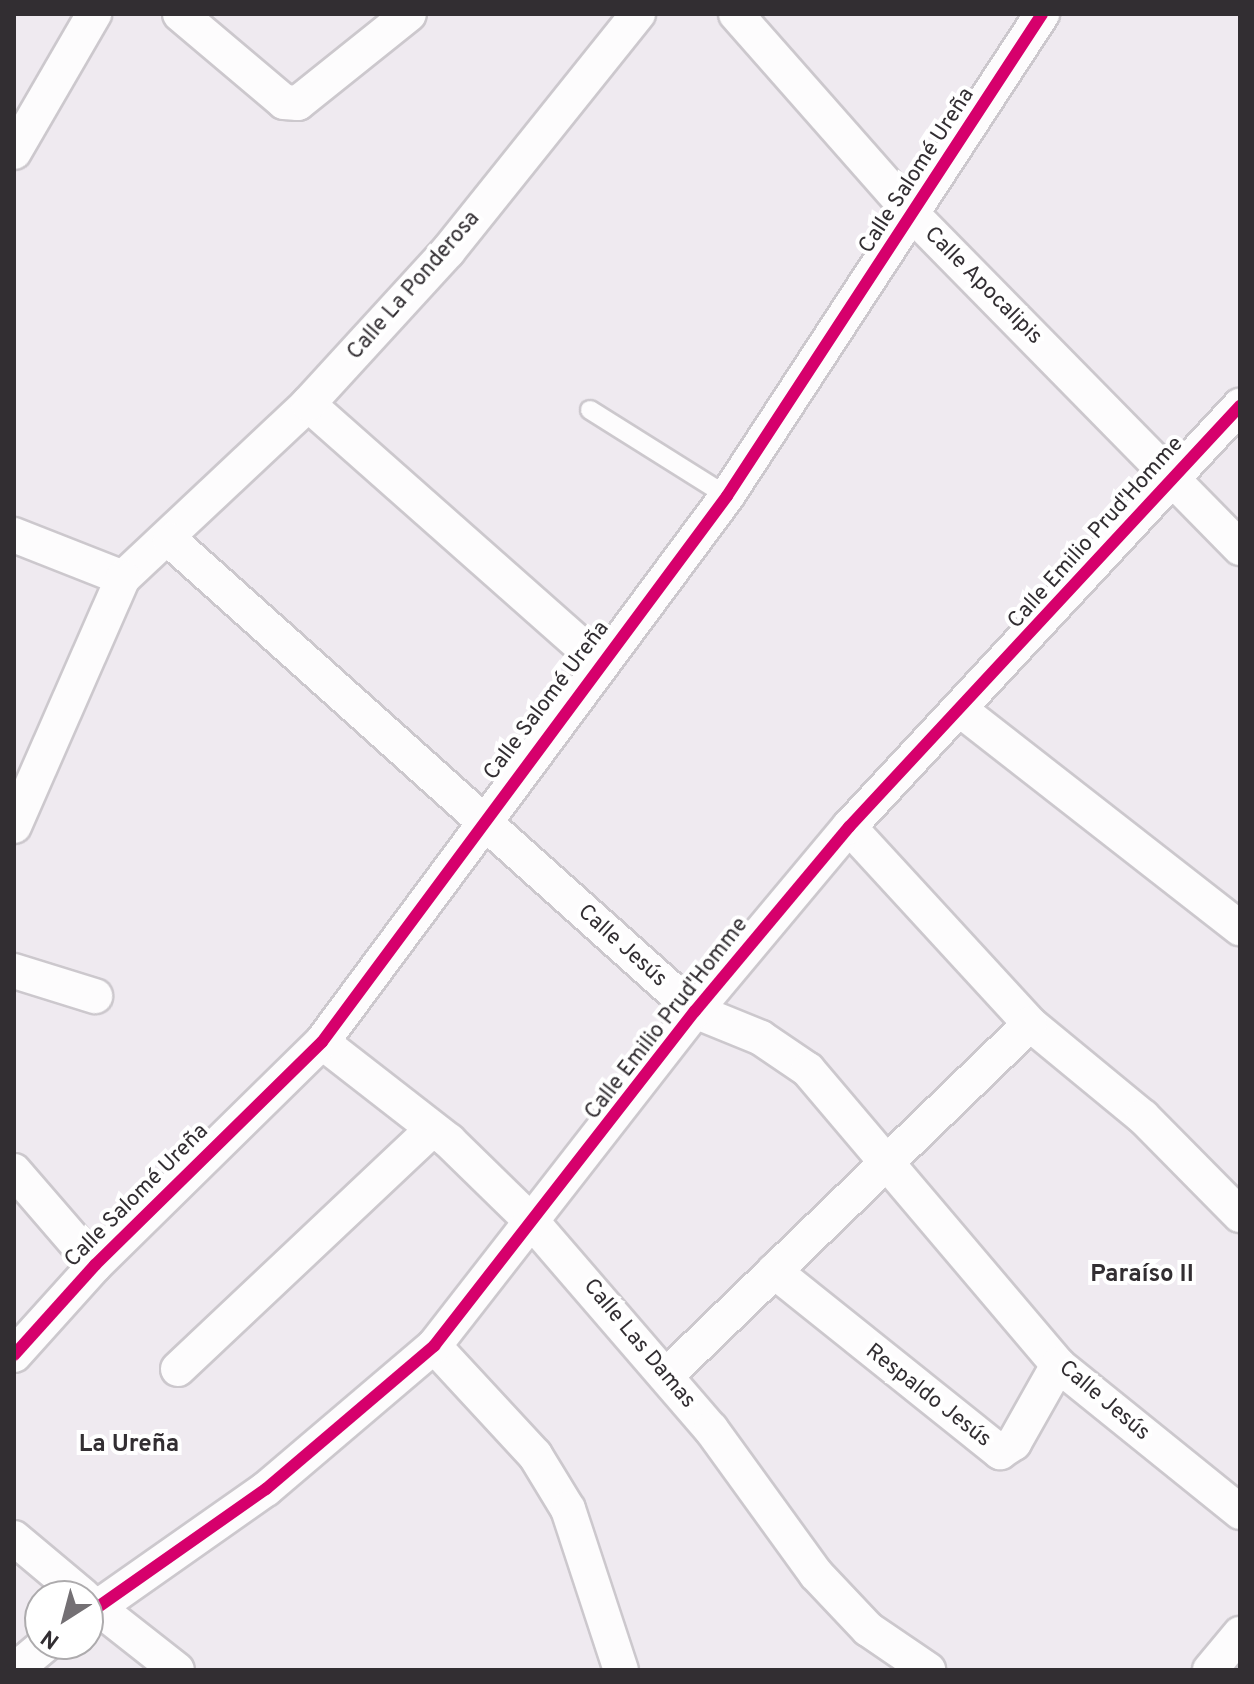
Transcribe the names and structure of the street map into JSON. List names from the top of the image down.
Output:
{
  "streets": {
    "street": [
      "Calle Salomé Ureña",
      "Calle La Ponderosa",
      "Calle Apocalipis",
      "Calle Emilio Prud'Homme",
      "Calle Jesús",
      "Calle Las Damas",
      "Respaldo Jesús"
    ]
  },
  "crossings": [
    ["Calle Salomé Ureña", "Calle Apocalipis"],
    ["Calle Salomé Ureña", "Calle Jesús"],
    ["Calle Salomé Ureña", "Calle Las Damas"],
    ["Calle La Ponderosa", "Calle Jesús"],
    ["Calle Apocalipis", "Calle Emilio Prud'Homme"],
    ["Calle Emilio Prud'Homme", "Calle Jesús"],
    ["Calle Emilio Prud'Homme", "Calle Las Damas"],
    ["Calle Jesús", "Respaldo Jesús"]
  ],
  "districts": ["Paraíso II", "La Ureña"],
  "north": "bottom left"
}
